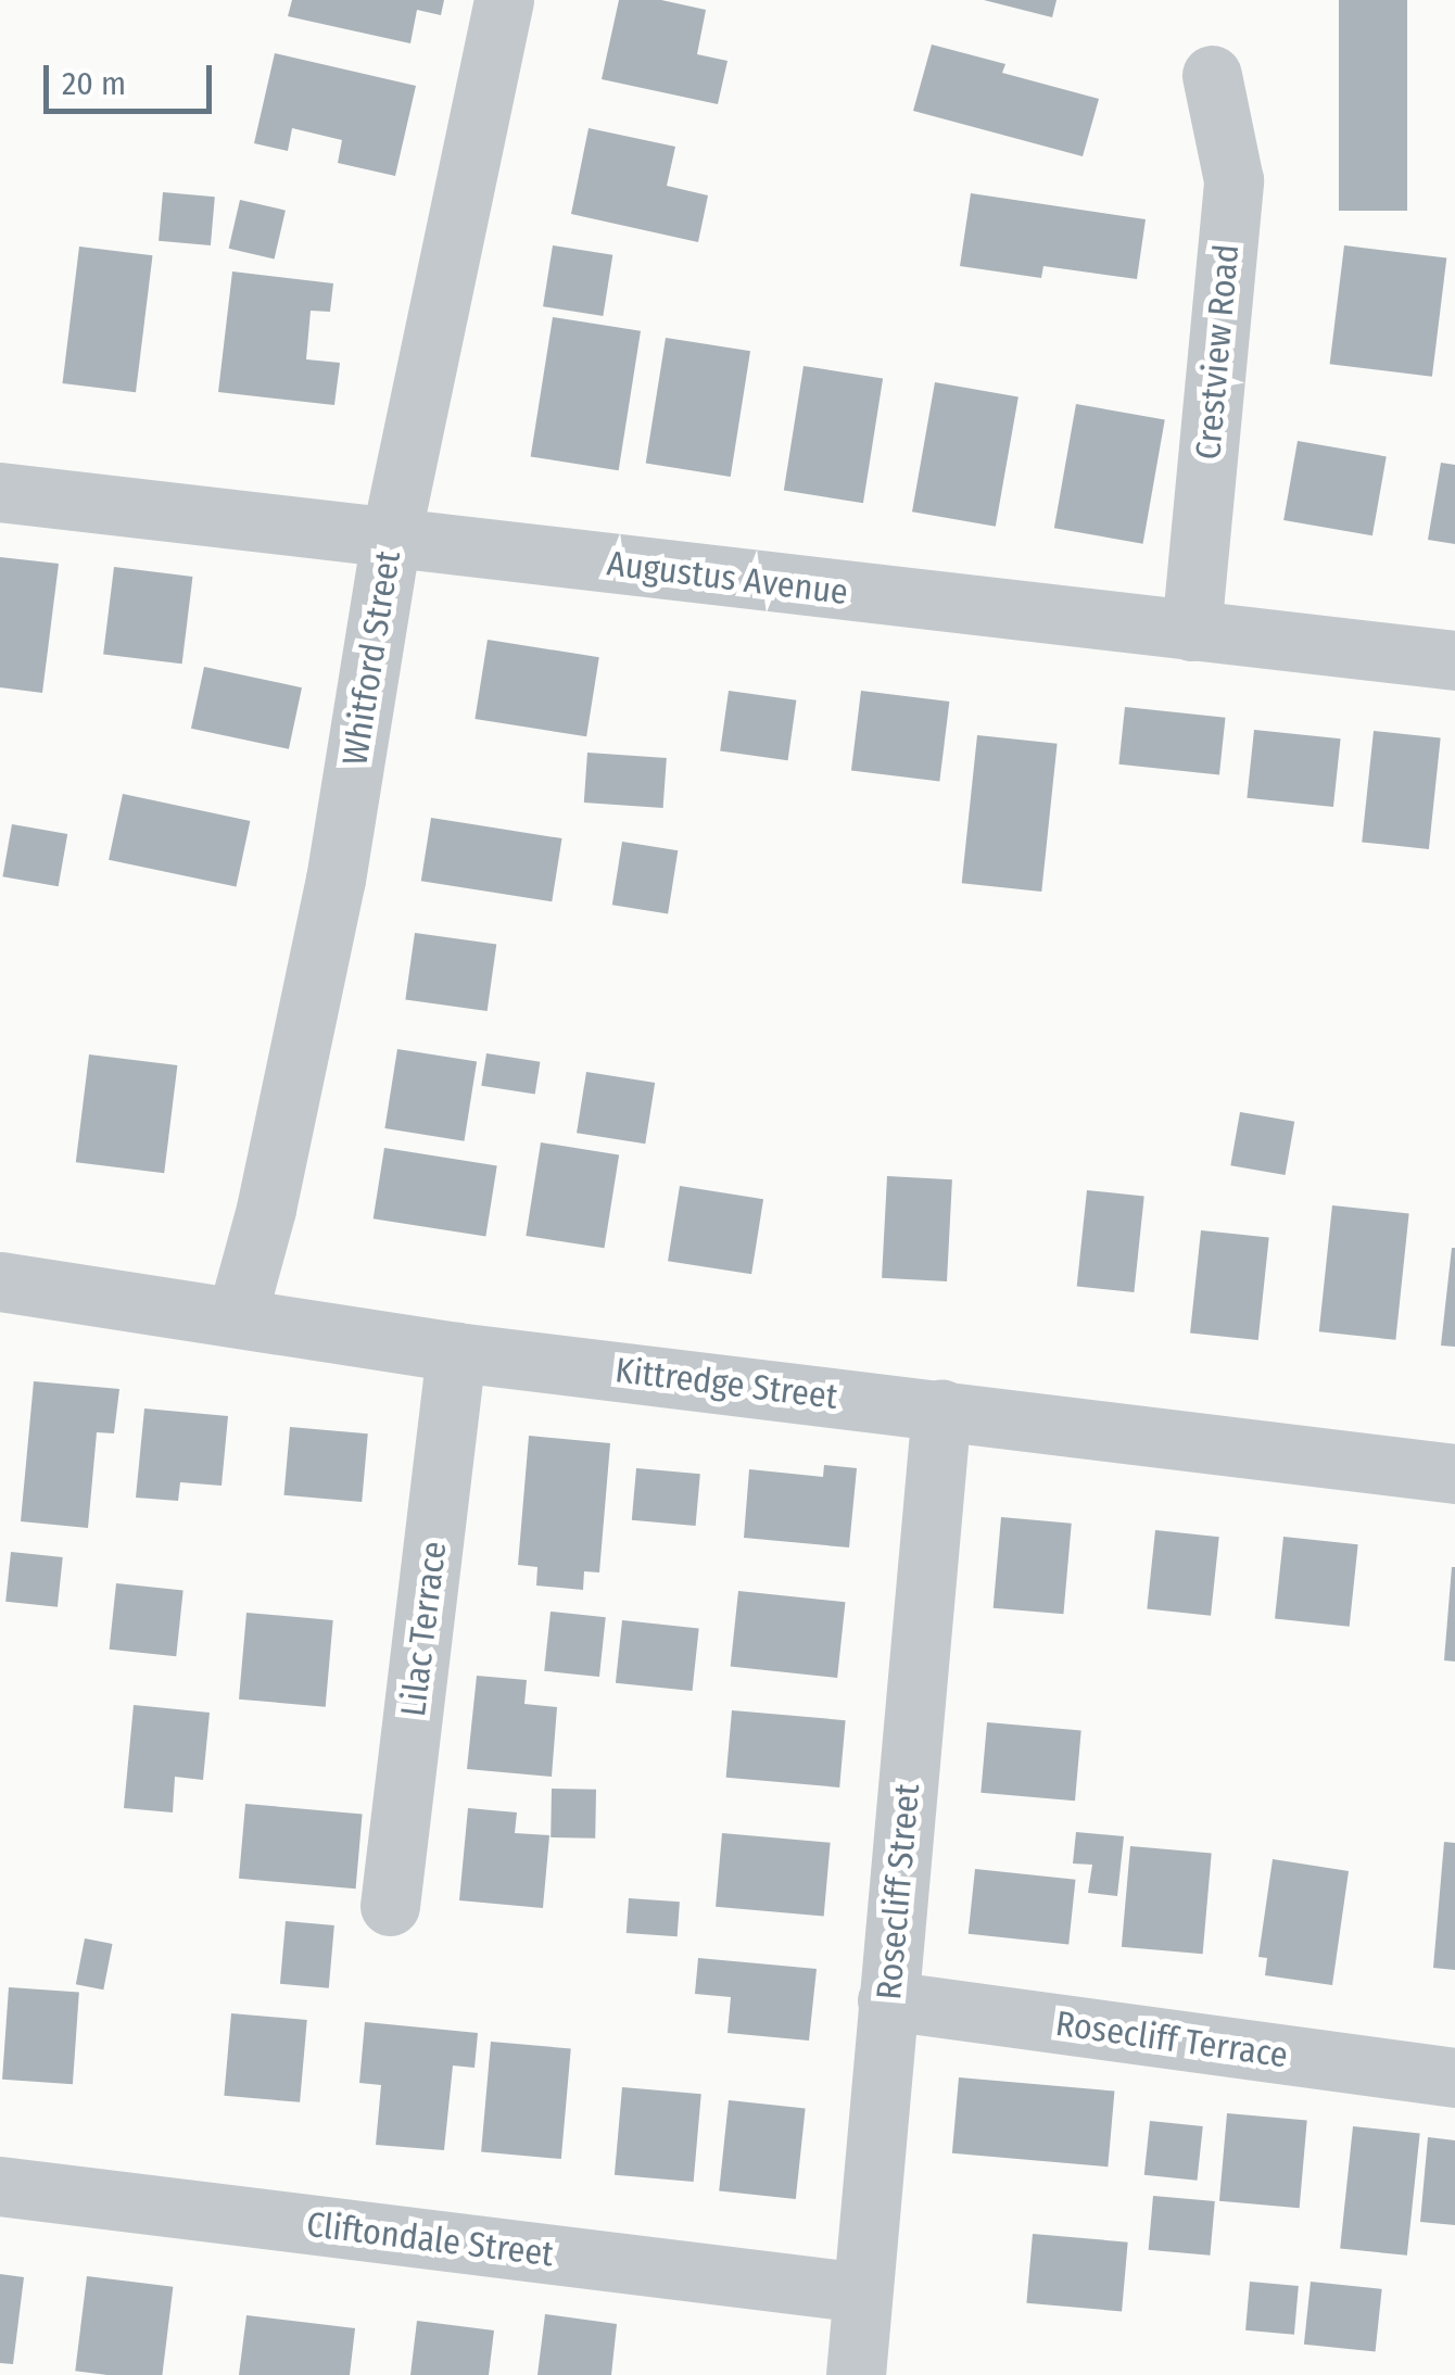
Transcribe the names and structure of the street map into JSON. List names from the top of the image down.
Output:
{
  "streets": {
    "street": [
      "Crestview Road",
      "Augustus Avenue",
      "Whitford Street",
      "Kittredge Street",
      "Lilac Terrace",
      "Rosecliff Street",
      "Rosecliff Terrace",
      "Cliftondale Street"
    ]
  },
  "crossings": [
    ["Crestview Road", "Augustus Avenue"],
    ["Augustus Avenue", "Whitford Street"],
    ["Whitford Street", "Kittredge Street"],
    ["Kittredge Street", "Lilac Terrace"],
    ["Kittredge Street", "Rosecliff Street"],
    ["Rosecliff Street", "Rosecliff Terrace"],
    ["Rosecliff Street", "Cliftondale Street"]
  ],
  "scale_bar": "20 m"
}
